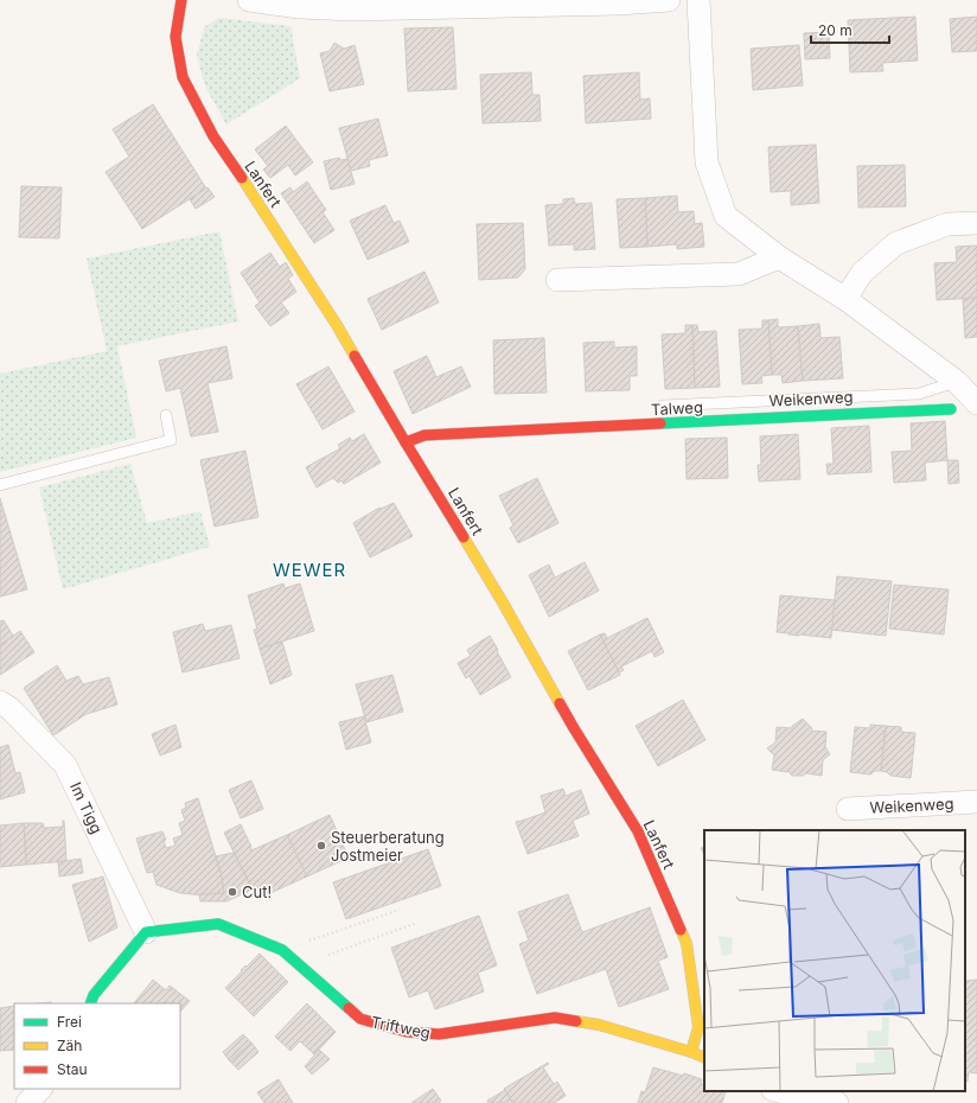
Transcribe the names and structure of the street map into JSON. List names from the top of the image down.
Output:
{
  "streets": {
    "street": [
      "Lanfert",
      "Weikenweg",
      "Talweg",
      "Im Tigg",
      "Triftweg"
    ]
  },
  "crossings": [
    ["Lanfert", "Talweg"],
    ["Lanfert", "Triftweg"],
    ["Im Tigg", "Triftweg"]
  ],
  "districts": ["WEWER"],
  "places": ["Steuerberatung Jostmeier", "Cut!"],
  "legend": ["Frei", "Zäh", "Stau"],
  "scale_bar": "20 m"
}
